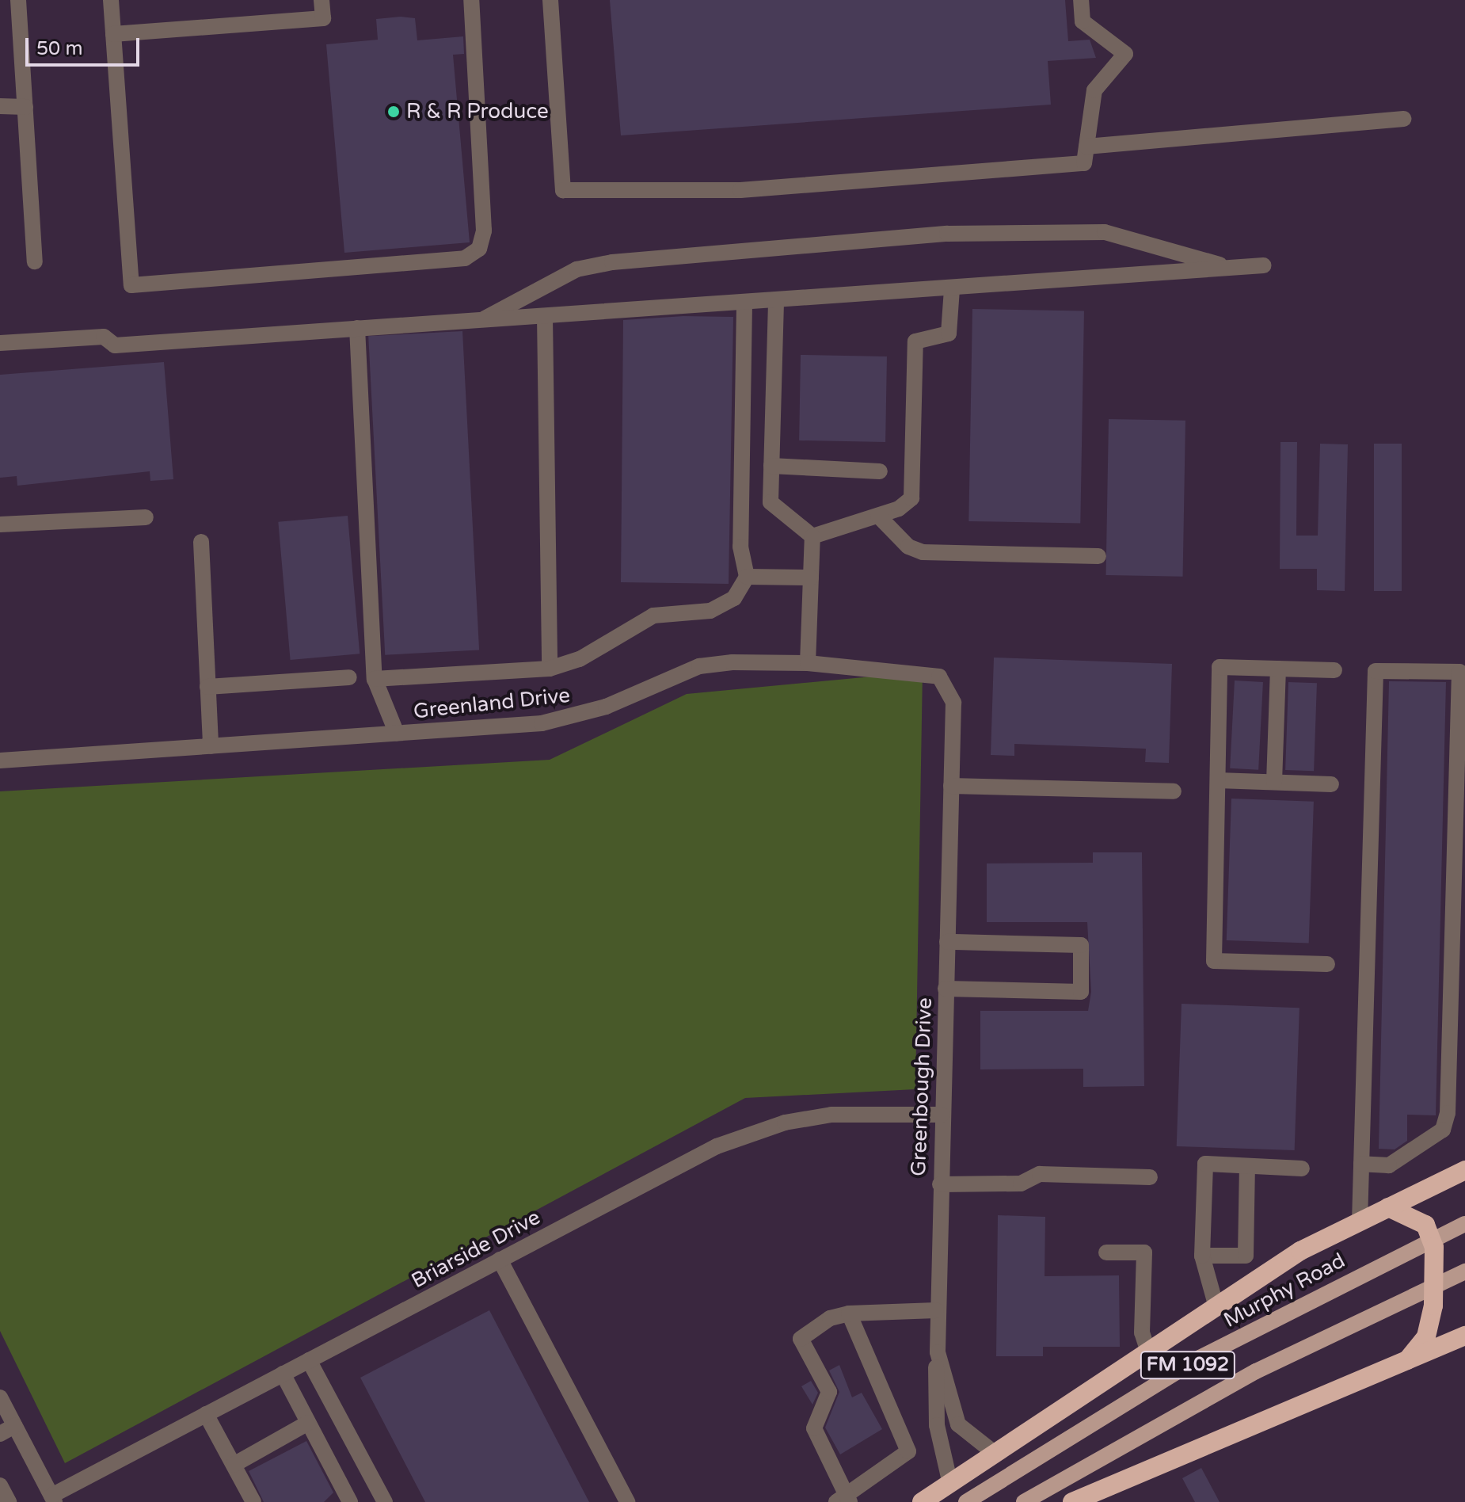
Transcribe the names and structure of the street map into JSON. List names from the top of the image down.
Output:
{
  "streets": {
    "main road": ["Murphy Road", "FM 1092"],
    "street": ["Greenland Drive", "Greenbough Drive", "Briarside Drive"]
  },
  "crossings": [
    ["Greenland Drive", "Greenbough Drive"],
    ["Greenbough Drive", "Briarside Drive"]
  ],
  "places": ["R & R Produce"],
  "scale_bar": "50 m"
}
